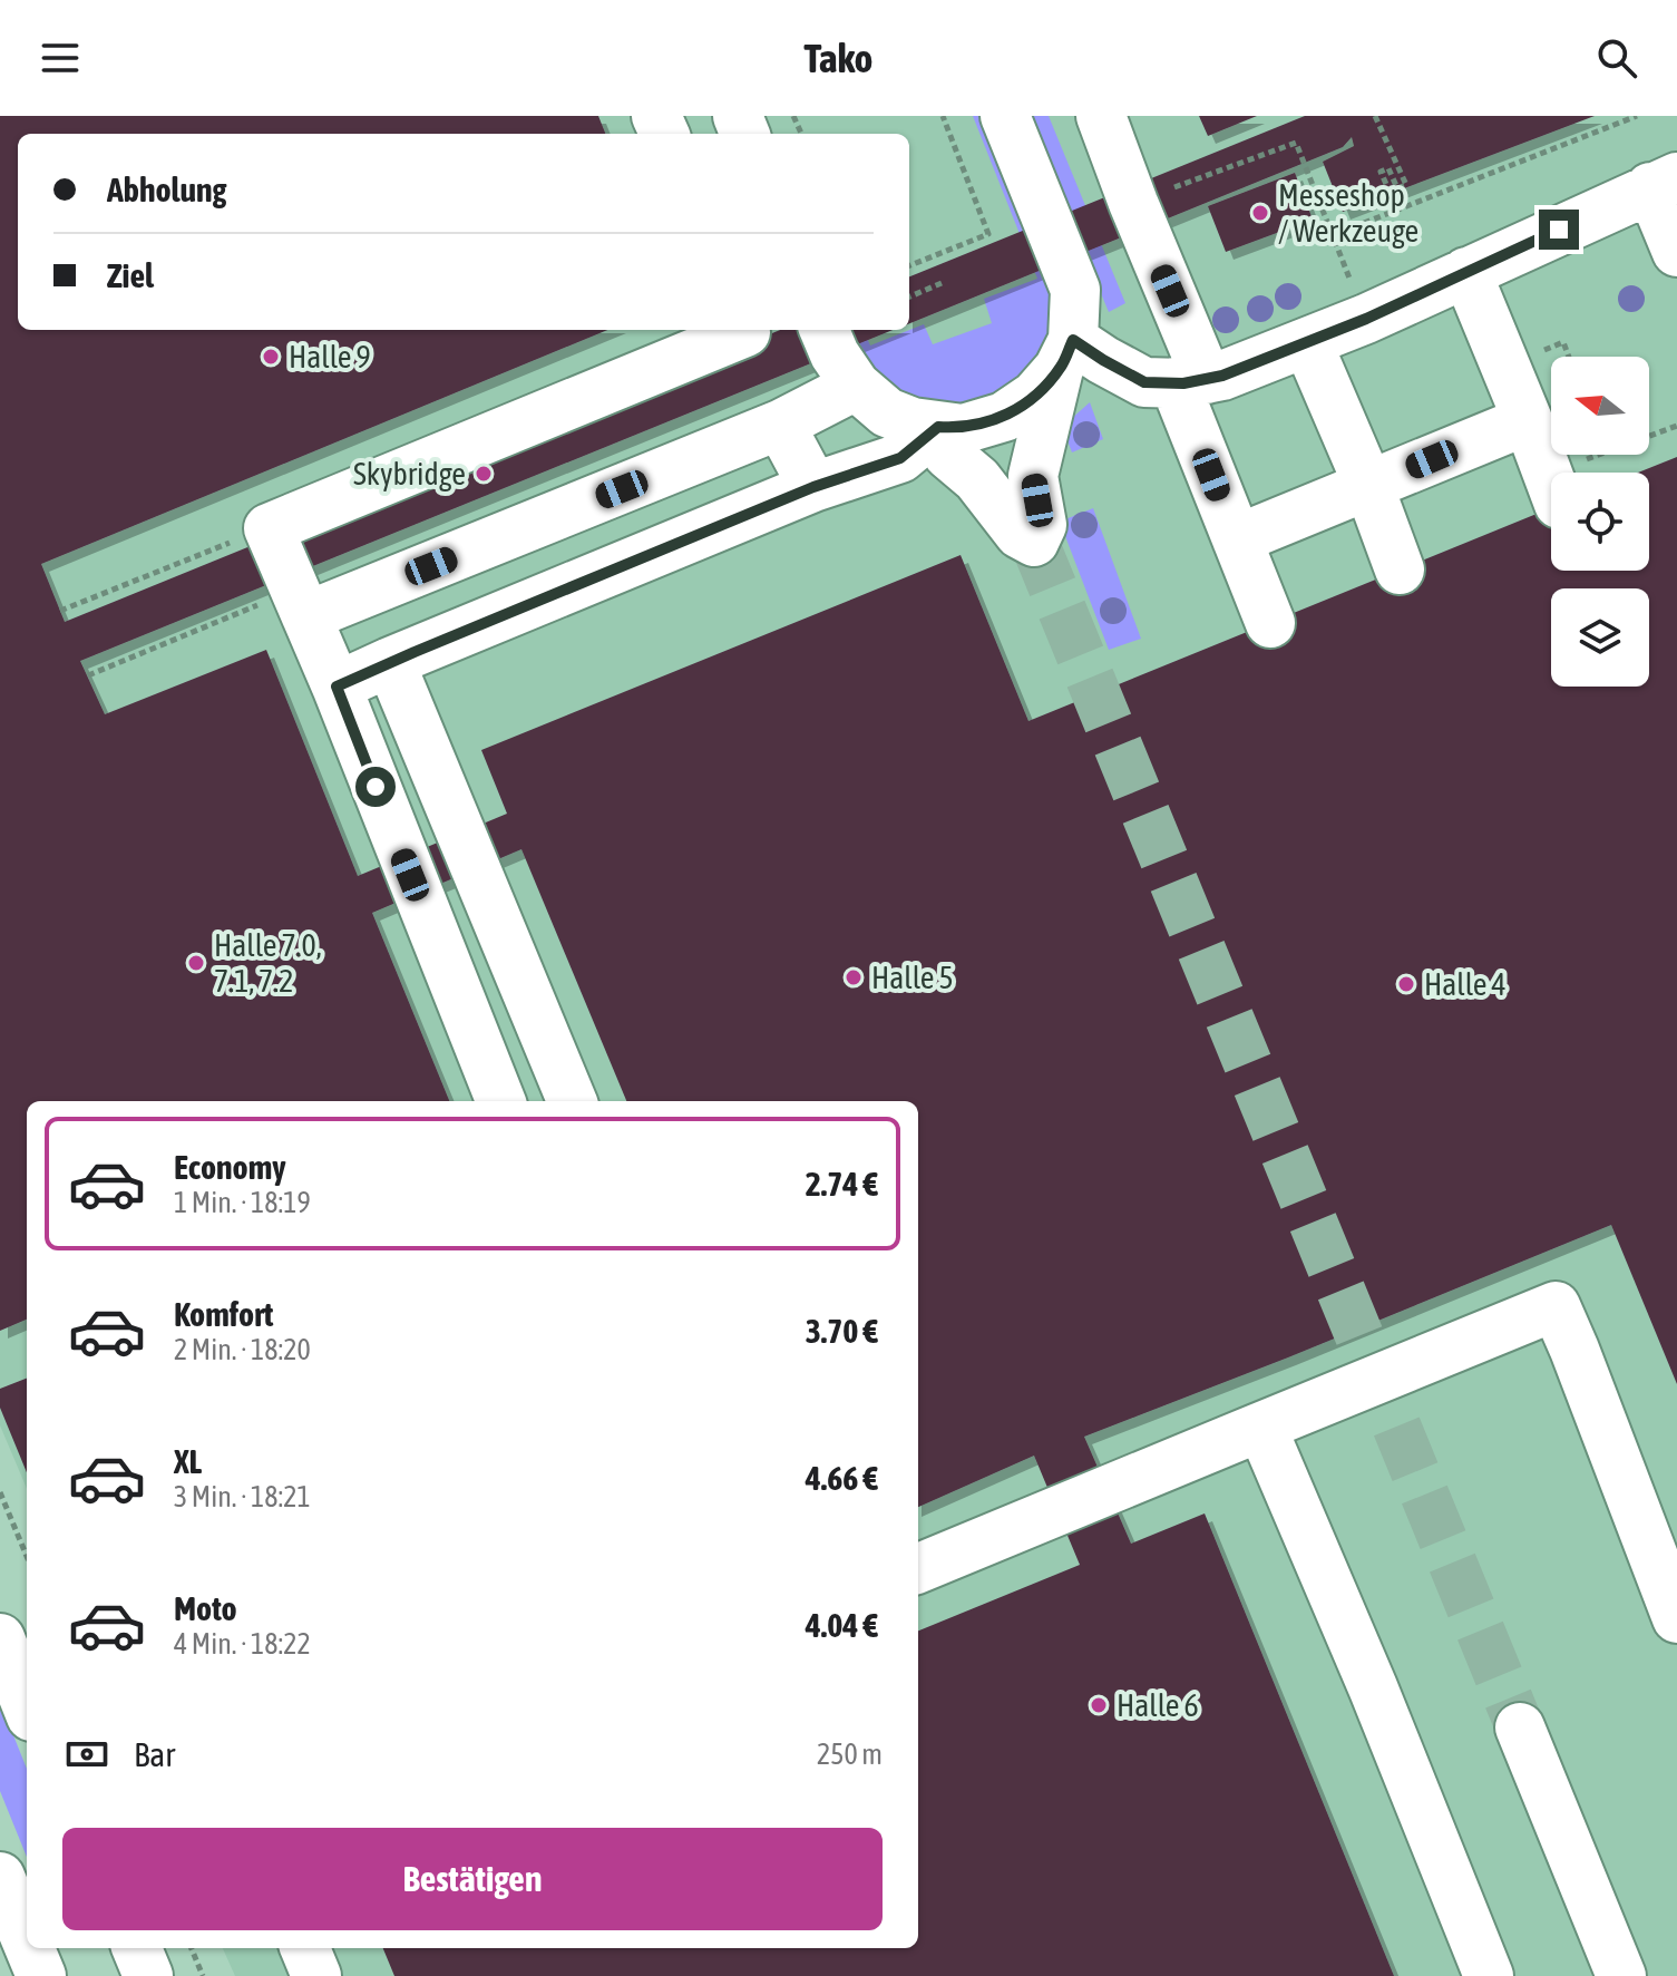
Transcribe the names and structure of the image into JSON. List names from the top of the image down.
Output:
{
  "places": [
    "Messeshop / Werkzeuge",
    "Halle 9",
    "Skybridge",
    "Halle 7.0, 7.1, 7.2",
    "Halle 5",
    "Halle 4",
    "Halle 6"
  ],
  "north": "left",
  "page": {
    "header": "Tako",
    "banner": ["Abholung", "Ziel"],
    "list": [
      {
        "name": "Economy",
        "note": "1 Min. · 18:19",
        "value": "2.74 €"
      },
      {
        "name": "Komfort",
        "note": "2 Min. · 18:20",
        "value": "3.70 €"
      },
      {
        "name": "XL",
        "note": "3 Min. · 18:21",
        "value": "4.66 €"
      },
      {
        "name": "Moto",
        "note": "4 Min. · 18:22",
        "value": "4.04 €"
      }
    ],
    "pay": ["Bar", "250 m"],
    "buttons": "Bestätigen"
  }
}
